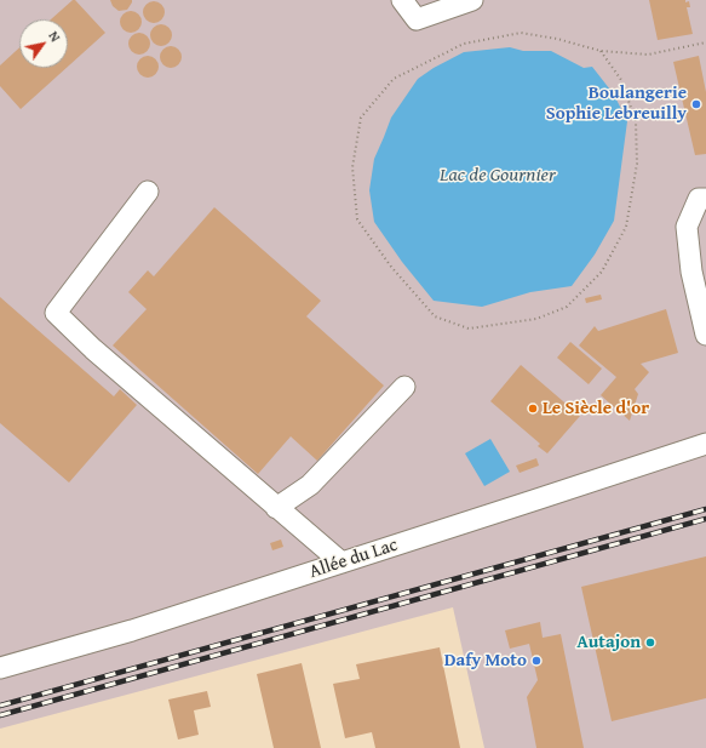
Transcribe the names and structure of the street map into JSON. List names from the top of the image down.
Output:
{
  "streets": {
    "street": ["Allée du Lac"]
  },
  "water": ["Lac de Gournier"],
  "places": [
    "Boulangerie Sophie Lebreuilly",
    "Le Siècle d'or",
    "Autajon",
    "Dafy Moto"
  ],
  "north": "top right"
}
